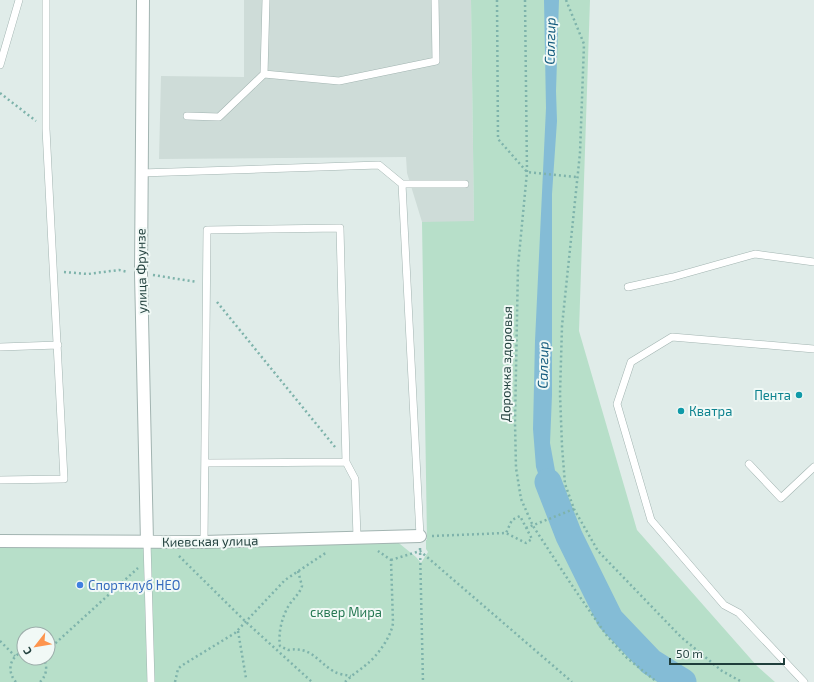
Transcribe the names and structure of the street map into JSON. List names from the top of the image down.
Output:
{
  "streets": {
    "street": ["улица Фрунзе", "Киевская улица"],
    "path": ["Дорожка здоровья"]
  },
  "crossings": [
    ["улица Фрунзе", "Киевская улица"]
  ],
  "water": ["Салгир"],
  "parks": ["сквер Мира"],
  "places": ["Пента", "Кватра", "Спортклуб НЕО"],
  "scale_bar": "50 m",
  "north": "bottom left"
}
